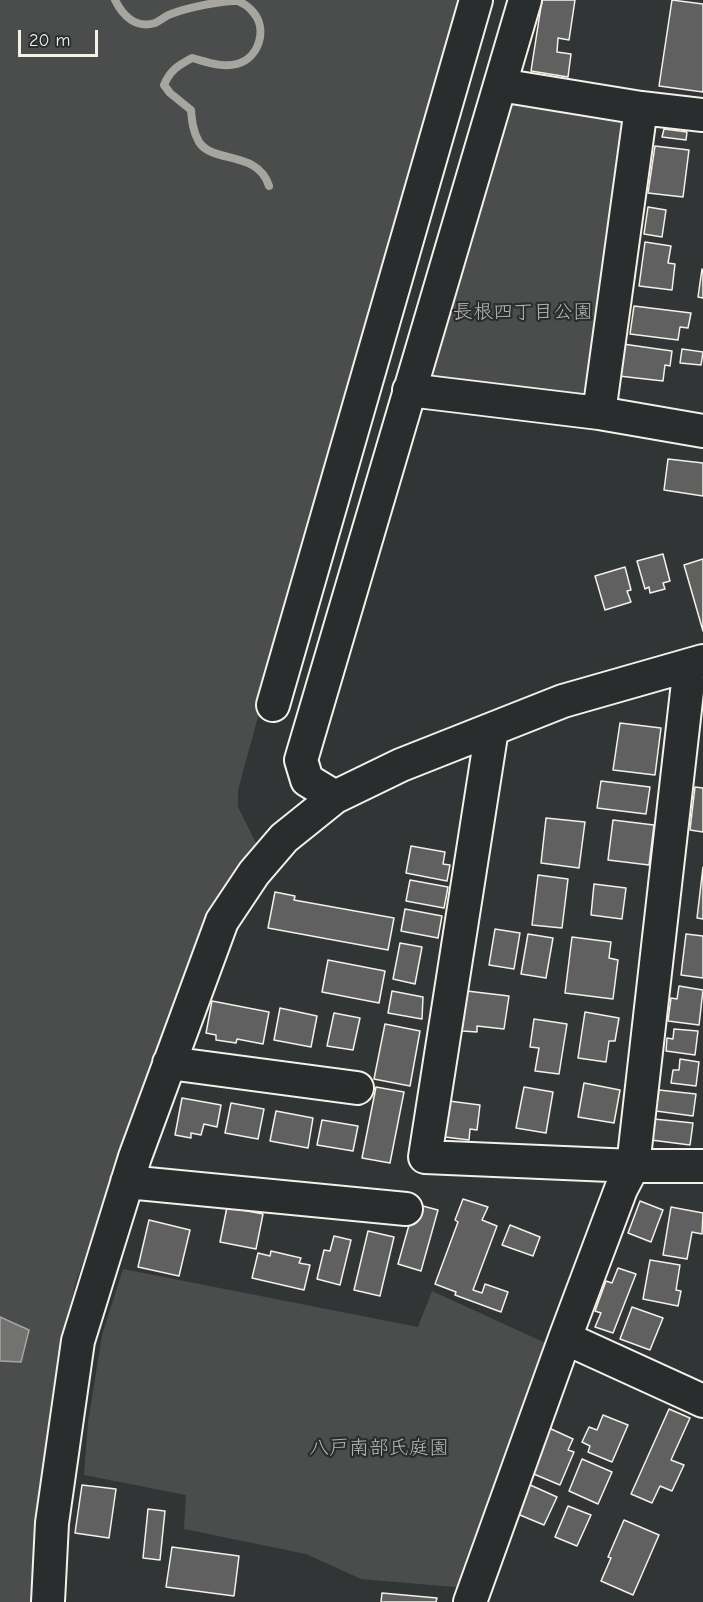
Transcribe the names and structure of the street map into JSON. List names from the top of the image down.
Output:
{
  "parks": ["長根四丁目公園", "八戸南部氏庭園"],
  "scale_bar": "20 m"
}
